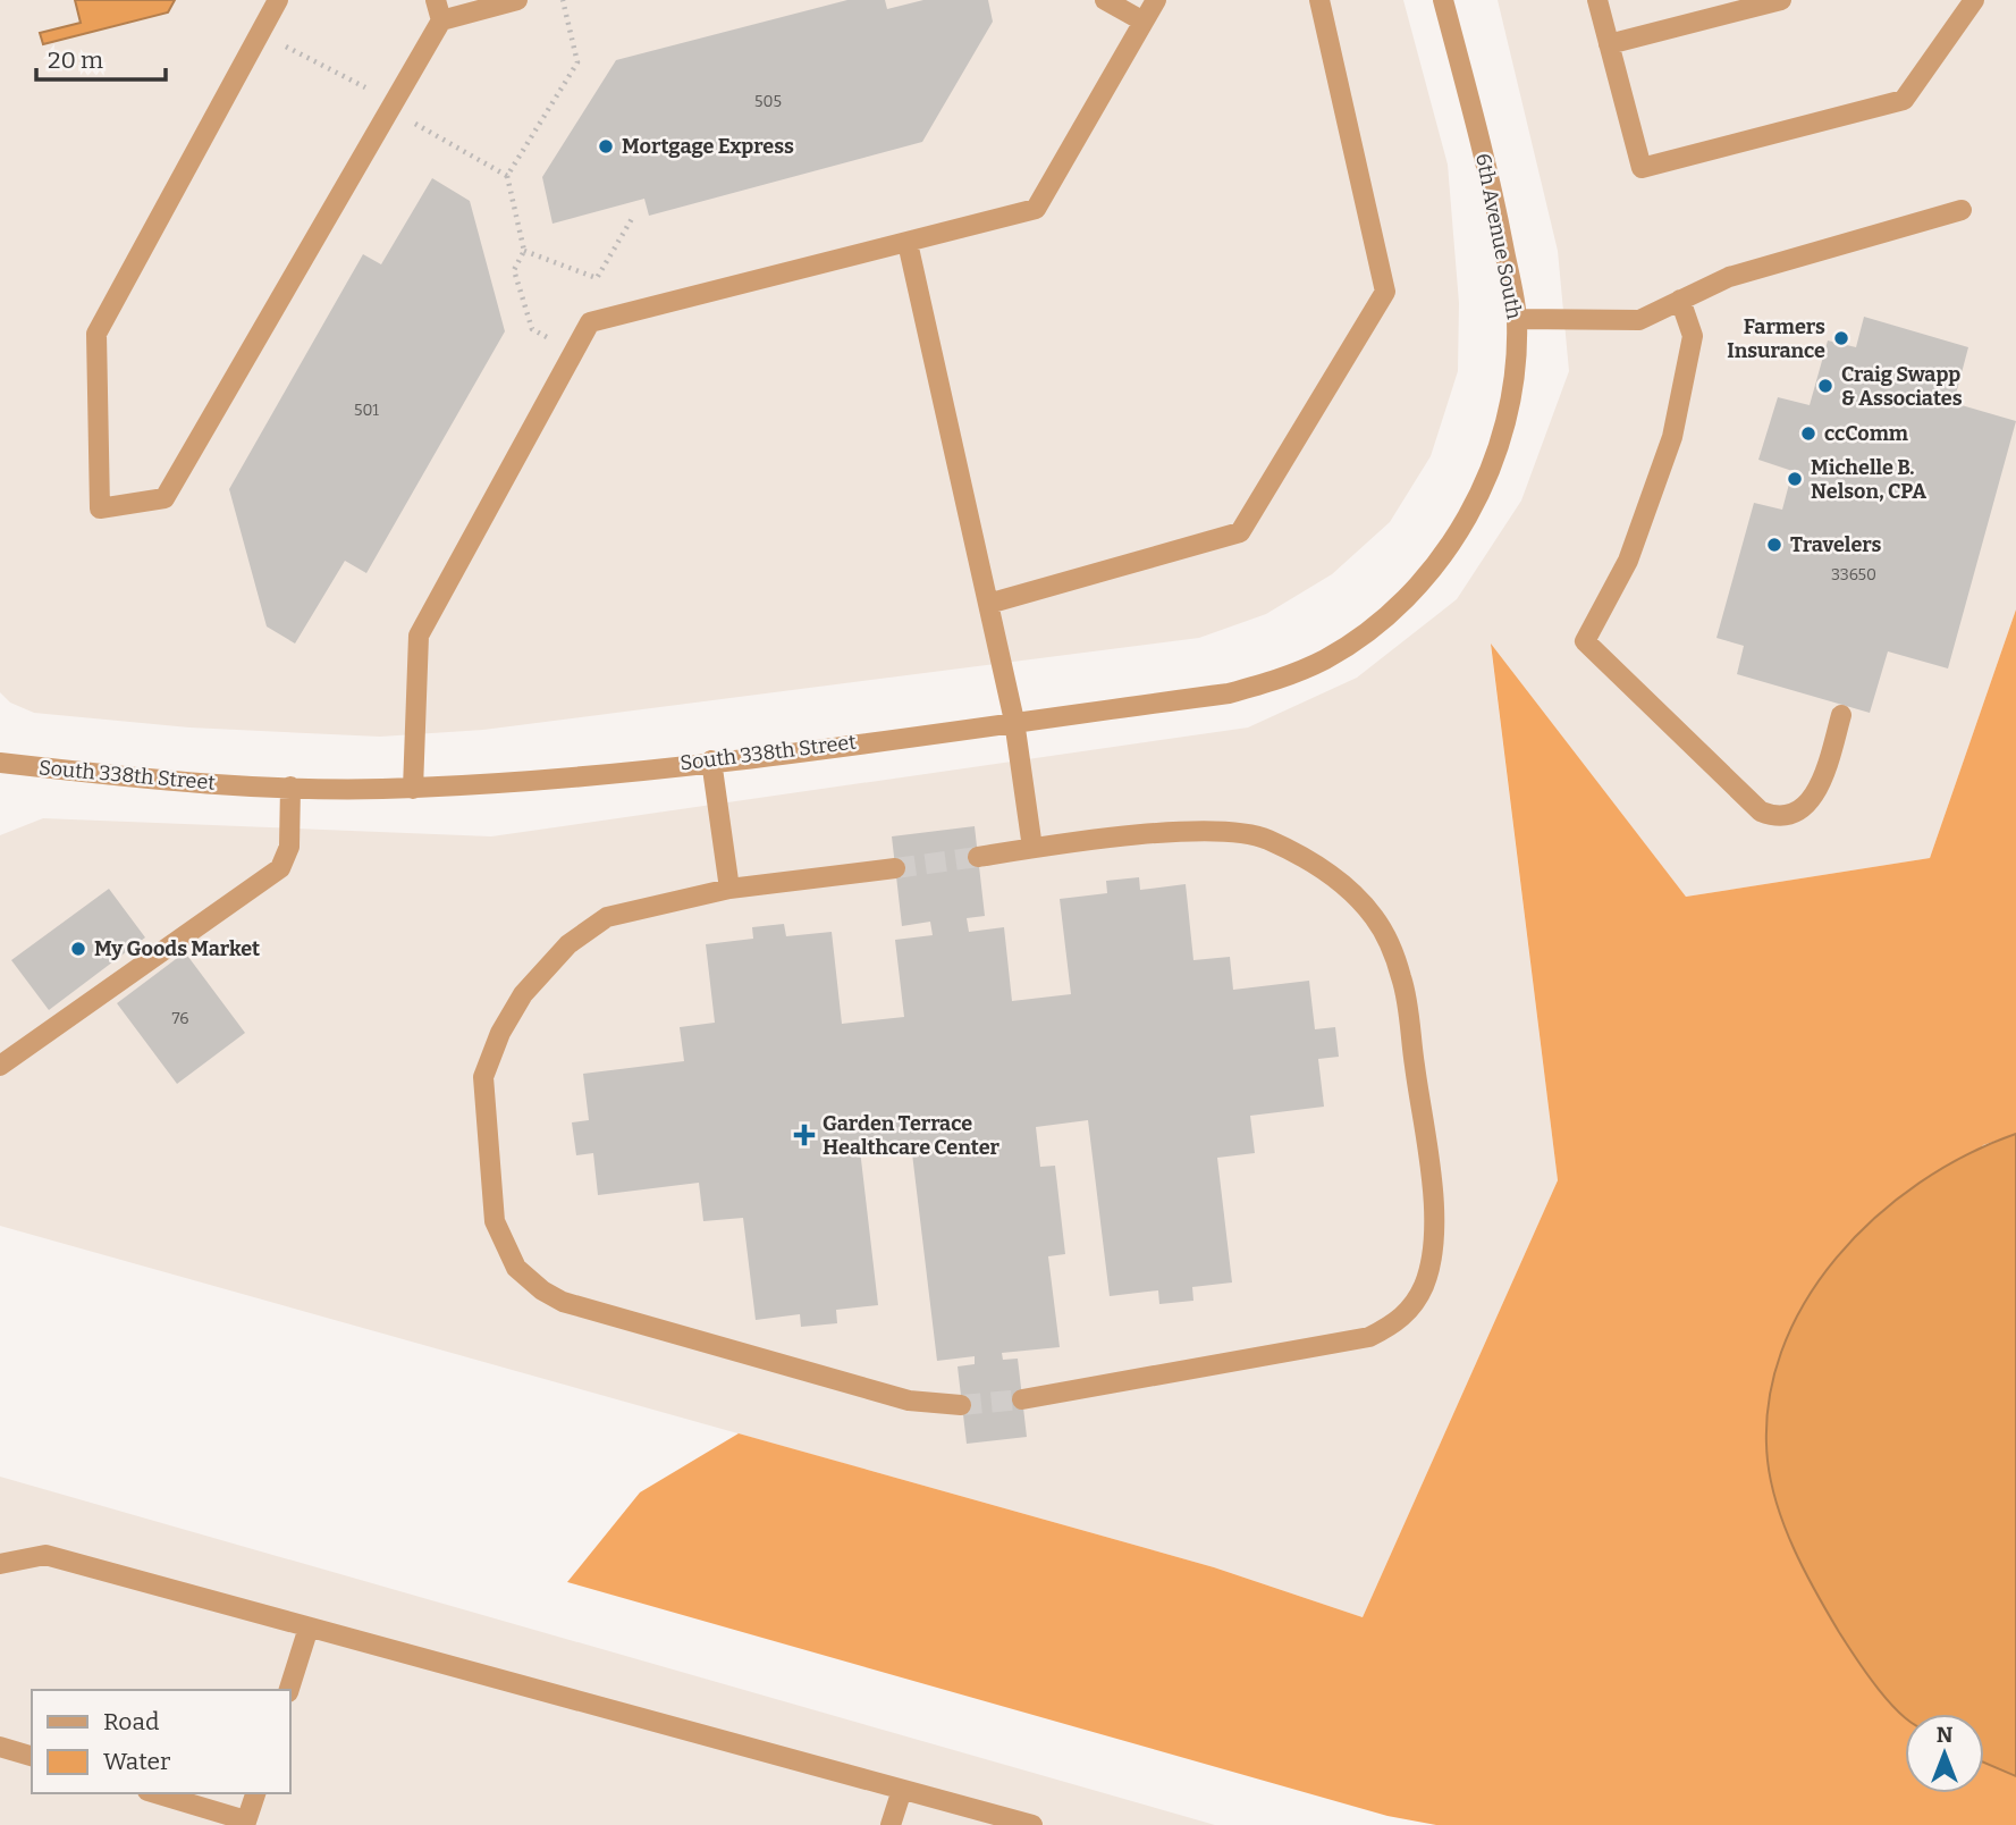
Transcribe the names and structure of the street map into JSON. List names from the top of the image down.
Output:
{
  "streets": {
    "street": ["6th Avenue South", "South 338th Street"]
  },
  "crossings": [
    ["6th Avenue South", "South 338th Street"]
  ],
  "places": {
    "other": [
      "Mortgage Express",
      "Farmers Insurance",
      "Craig Swapp & Associates",
      "ccComm",
      "Michelle B. Nelson, CPA",
      "Travelers",
      "My Goods Market"
    ],
    "health": ["Garden Terrace Healthcare Center"]
  },
  "house_numbers": [
    "505",
    "501",
    "33650",
    "76"
  ],
  "legend": ["Road", "Water"],
  "scale_bar": "20 m",
  "north": "top"
}
